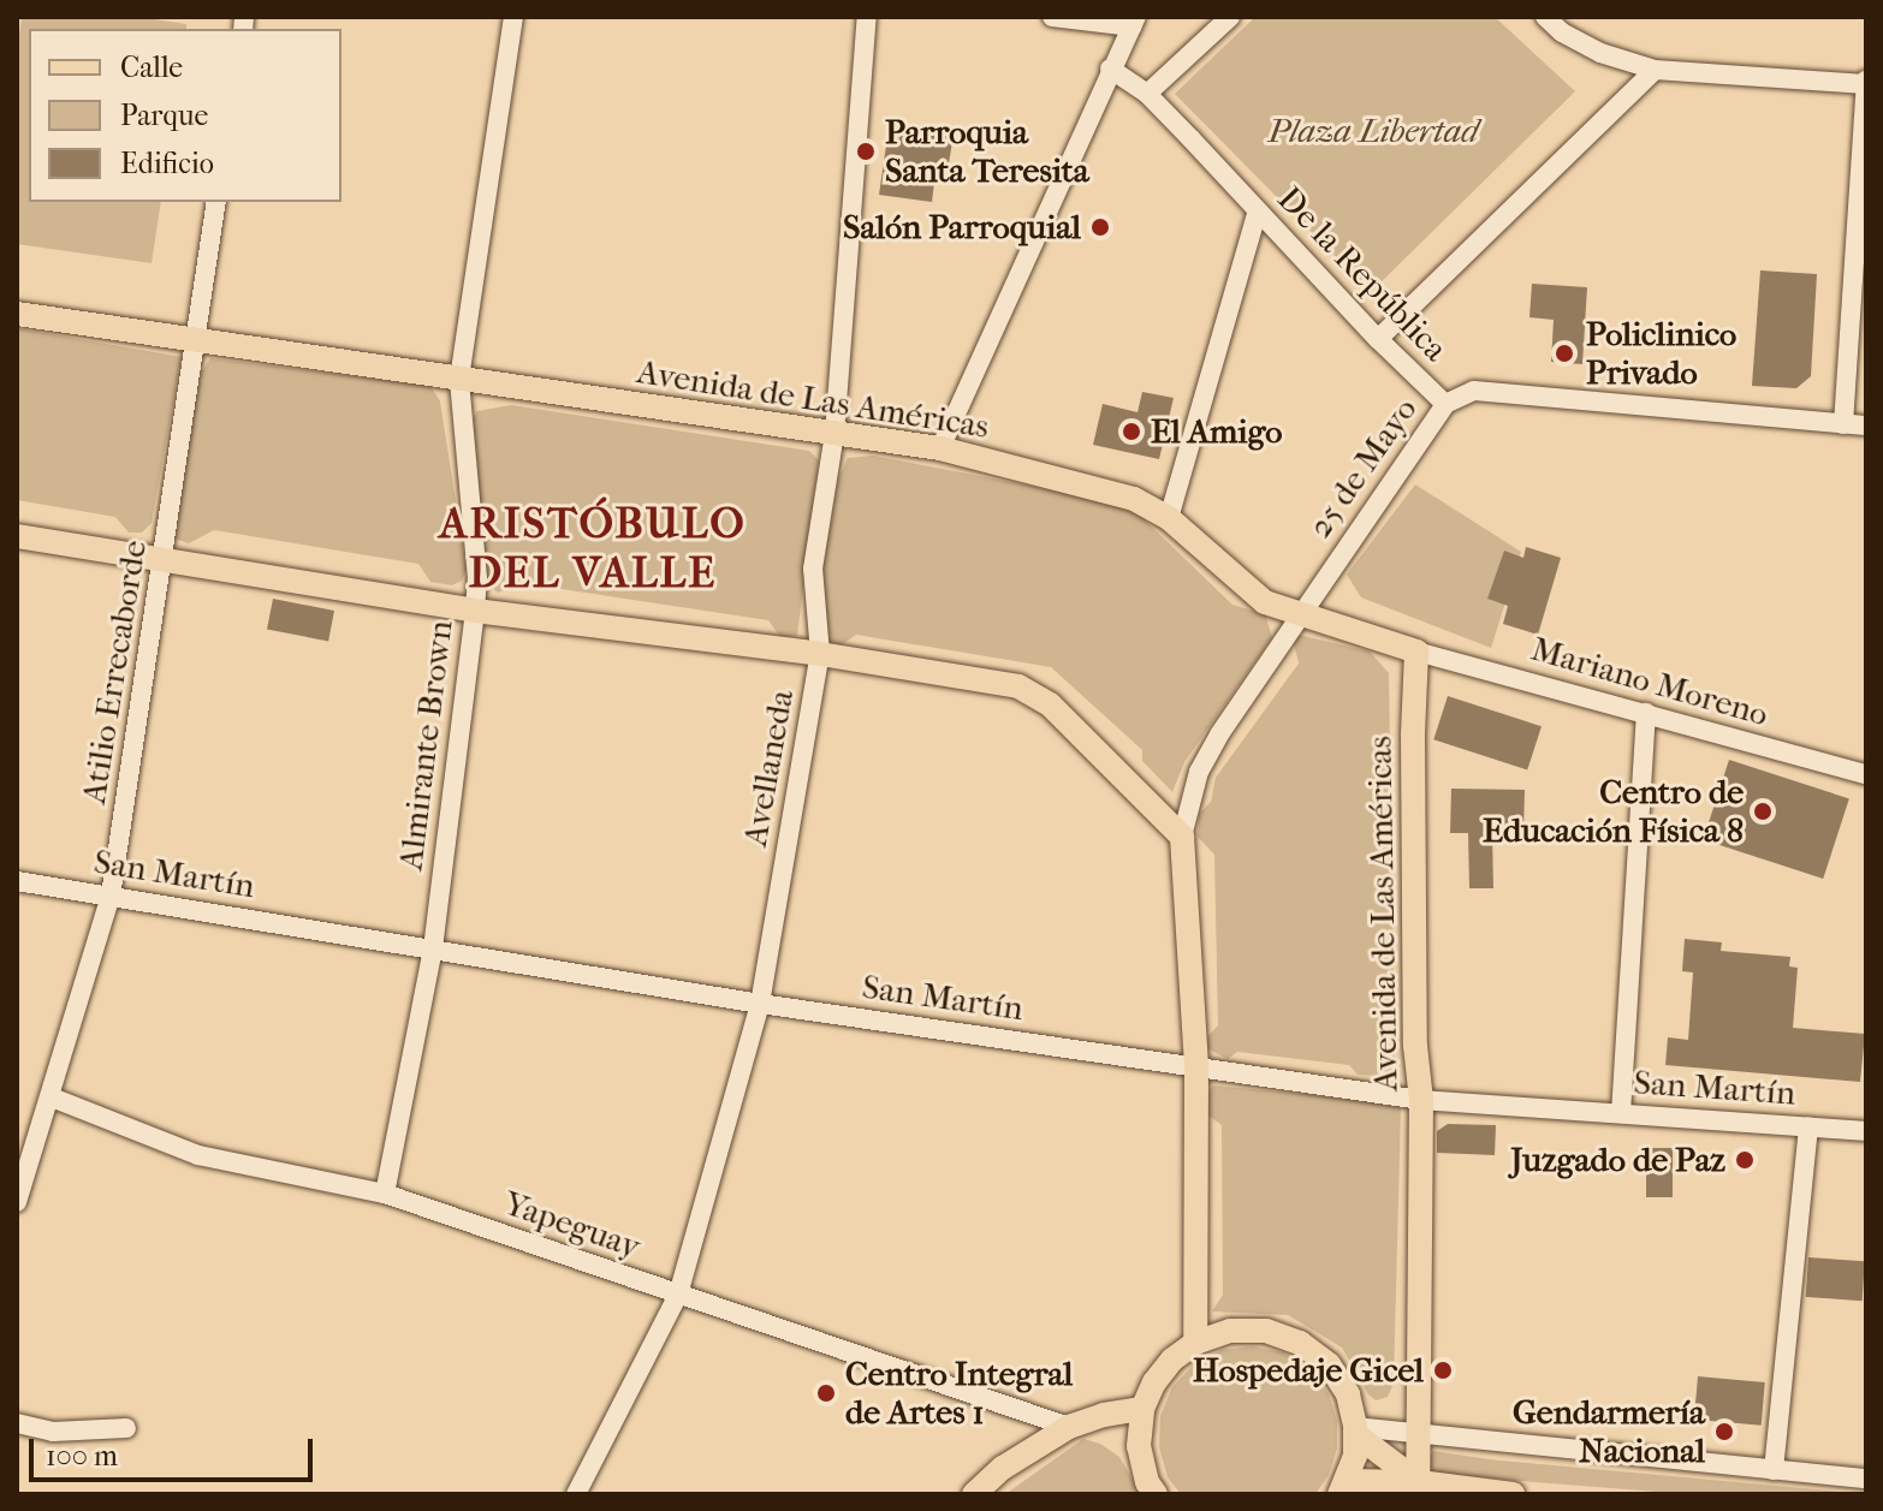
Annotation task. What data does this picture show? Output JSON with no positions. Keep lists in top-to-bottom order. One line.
{"streets":{"main road":["Avenida de Las Américas"],"street":["De la República","25 de Mayo","Atilio Errecaborde","Mariano Moreno","Almirante Brown","Avellaneda","San Martín","Yapeguay"]},"crossings":[["De la República","25 de Mayo"],["Avenida de Las Américas","25 de Mayo"],["Avenida de Las Américas","Atilio Errecaborde"],["Avenida de Las Américas","Mariano Moreno"],["Avenida de Las Américas","Almirante Brown"],["Avenida de Las Américas","Avellaneda"],["Avenida de Las Américas","San Martín"],["Atilio Errecaborde","San Martín"],["Atilio Errecaborde","Yapeguay"],["Almirante Brown","San Martín"],["Almirante Brown","Yapeguay"],["Avellaneda","San Martín"],["Avellaneda","Yapeguay"]],"districts":["ARISTÓBULO DEL VALLE"],"parks":["Plaza Libertad"],"places":["Parroquia Santa Teresita","Salón Parroquial","Policlinico Privado","El Amigo","Centro de Educación Física 8","Juzgado de Paz","Hospedaje Gicel","Centro Integral de Artes 1","Gendarmería Nacional"],"legend":["Calle","Parque","Edificio"],"scale_bar":"100 m"}
